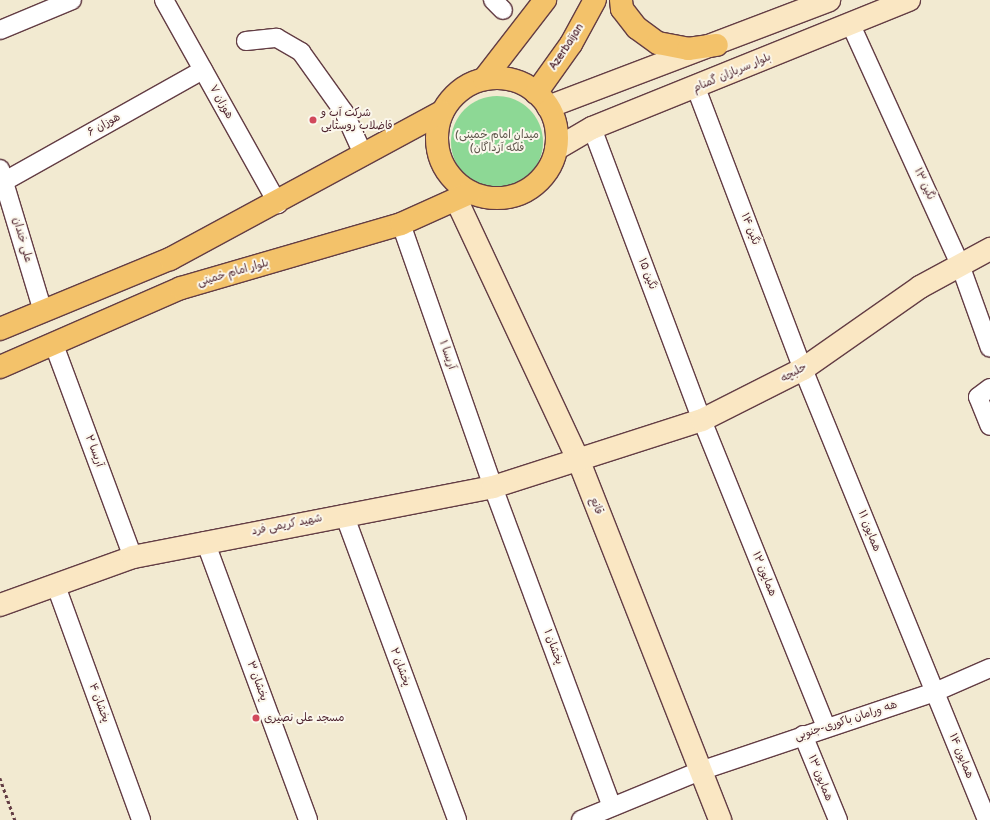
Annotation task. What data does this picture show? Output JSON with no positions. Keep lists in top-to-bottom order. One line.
{"streets":{"main road":["Azerbaijan","بلوار سربازان گمنام","بلوار امام خمینی","حلبچه","قانع","شهید کریمی فرد"],"street":["هوزان ۷","هوزان ۶","نگین ۱۳","نگین ۱۴","علی خندان","نگین ۱۵","آریسا ۱","آریسا ۲","همایون ۱۱","همایون ۱۲","پخشان ۱","پخشان ۲","پخشان ۳","پخشان ۴","هه ورامان باکوری-جنوبی","همایون ۱۴","همایون ۱۳"]},"crossings":[["Azerbaijan","بلوار سربازان گمنام"],["Azerbaijan","بلوار امام خمینی"],["Azerbaijan","قانع"],["بلوار سربازان گمنام","نگین ۱۳"],["بلوار سربازان گمنام","نگین ۱۴"],["بلوار سربازان گمنام","بلوار امام خمینی"],["بلوار سربازان گمنام","نگین ۱۵"],["بلوار سربازان گمنام","قانع"],["هوزان ۷","هوزان ۶"],["هوزان ۶","علی خندان"],["نگین ۱۳","حلبچه"],["نگین ۱۴","حلبچه"],["نگین ۱۴","همایون ۱۱"],["بلوار امام خمینی","آریسا ۱"],["بلوار امام خمینی","آریسا ۲"],["بلوار امام خمینی","قانع"],["نگین ۱۵","حلبچه"],["نگین ۱۵","همایون ۱۲"],["آریسا ۱","شهید کریمی فرد"],["آریسا ۱","پخشان ۱"],["حلبچه","قانع"],["حلبچه","شهید کریمی فرد"],["حلبچه","همایون ۱۱"],["حلبچه","همایون ۱۲"],["آریسا ۲","شهید کریمی فرد"],["قانع","شهید کریمی فرد"],["قانع","هه ورامان باکوری-جنوبی"],["شهید کریمی فرد","پخشان ۱"],["شهید کریمی فرد","پخشان ۲"],["شهید کریمی فرد","پخشان ۳"],["شهید کریمی فرد","پخشان ۴"],["همایون ۱۱","هه ورامان باکوری-جنوبی"],["همایون ۱۱","همایون ۱۴"],["همایون ۱۲","هه ورامان باکوری-جنوبی"],["پخشان ۱","هه ورامان باکوری-جنوبی"],["هه ورامان باکوری-جنوبی","همایون ۱۴"],["هه ورامان باکوری-جنوبی","همایون ۱۳"]],"parks":["(میدان امام خمینی (فلکه آزداگان"],"places":["شرکت آب و فاضلاب روستایی","مسجد علی نصیری"]}
